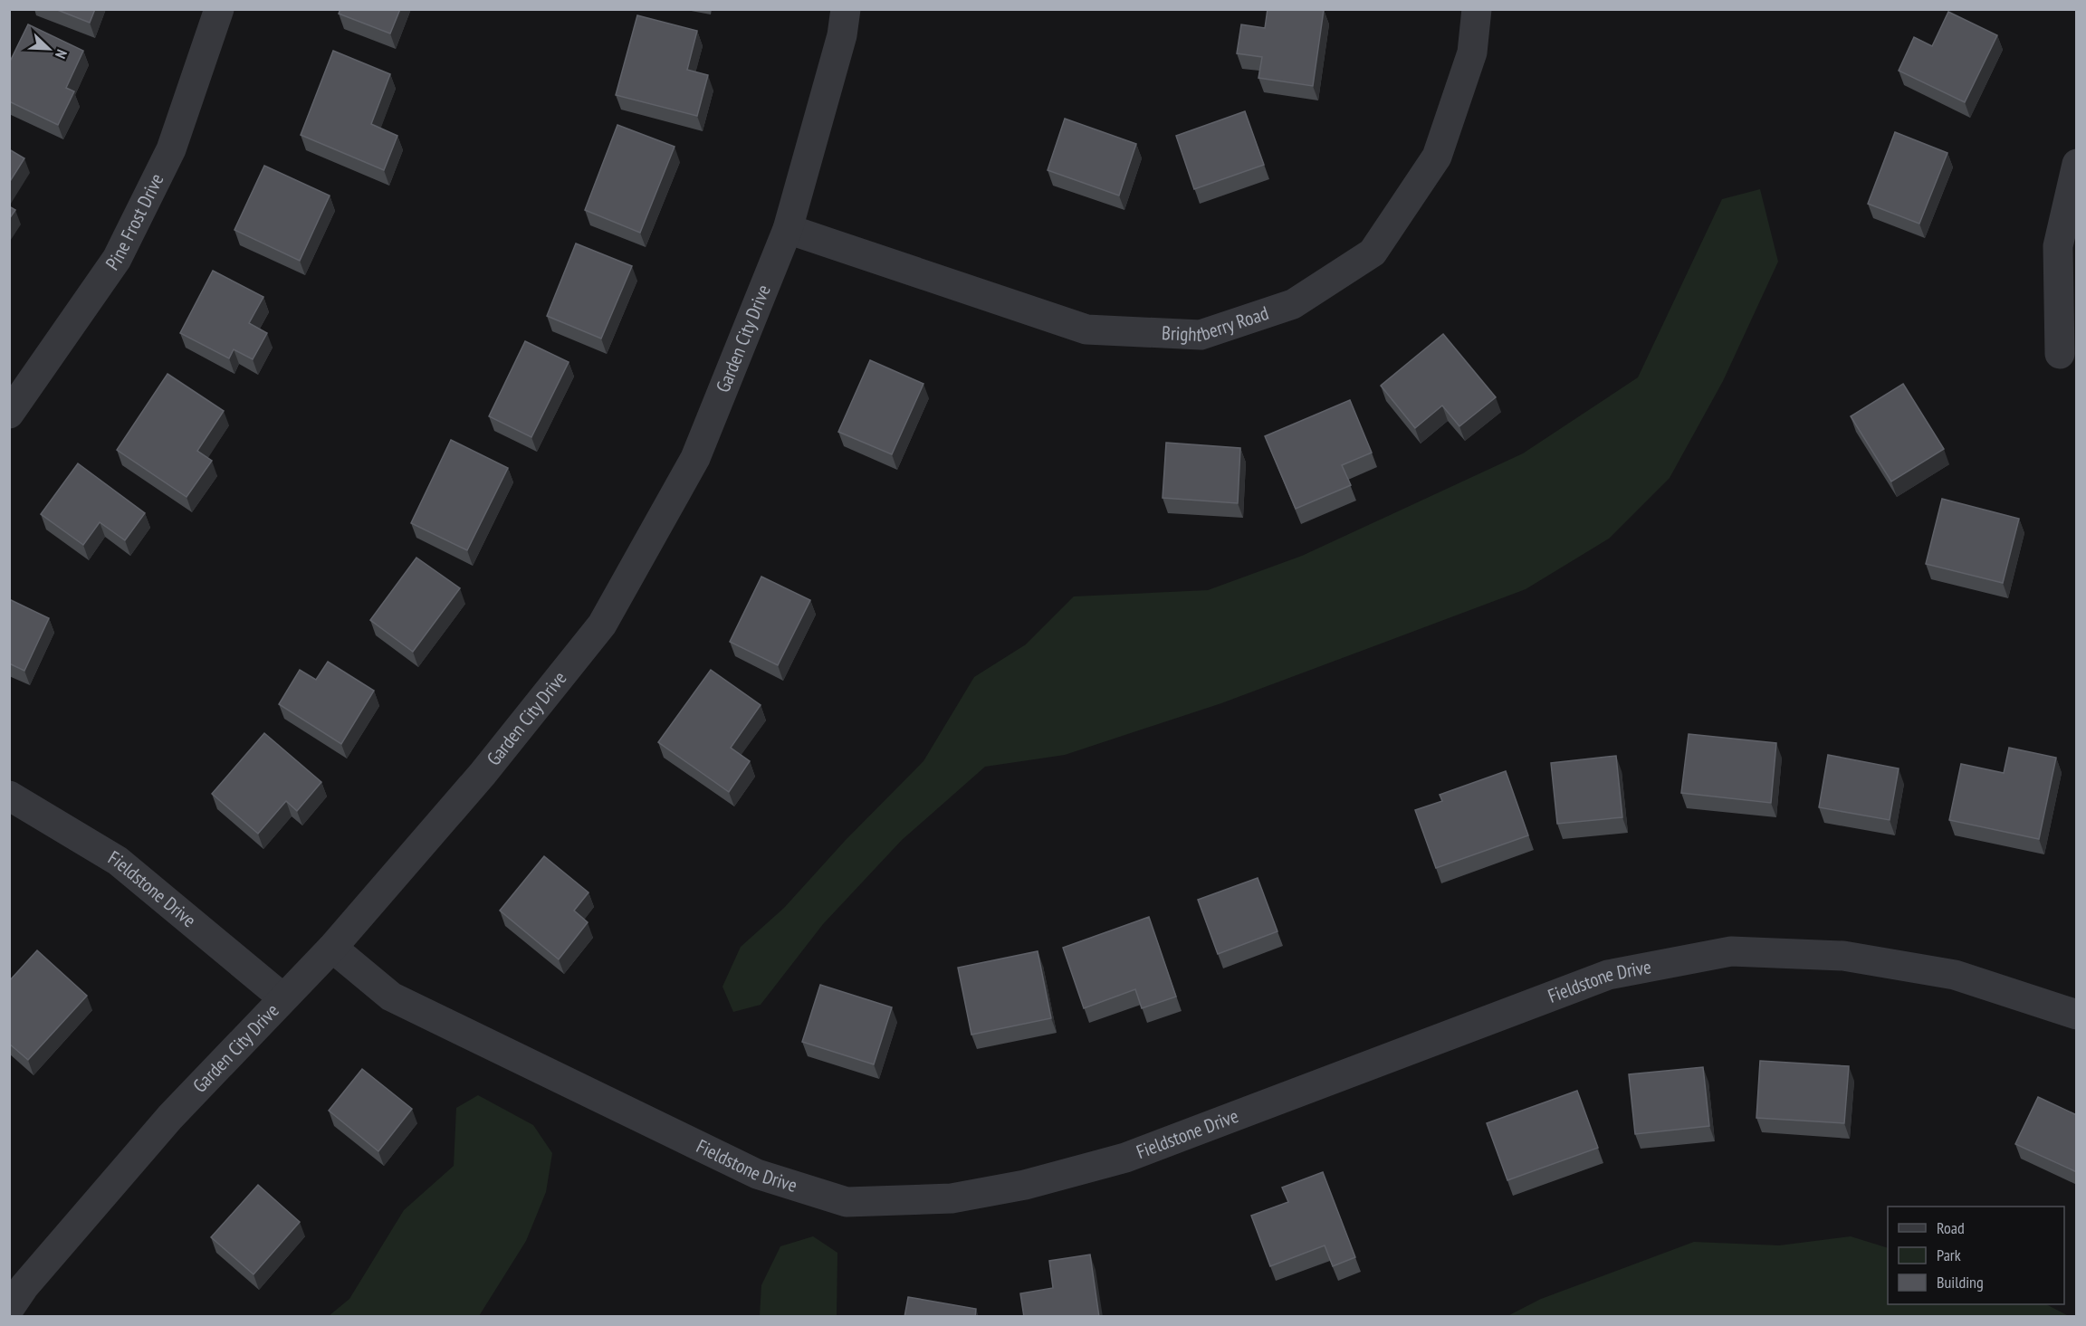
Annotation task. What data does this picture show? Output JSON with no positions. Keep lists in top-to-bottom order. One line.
{"streets":{"street":["Pine Frost Drive","Brightberry Road","Garden City Drive","Fieldstone Drive"]},"crossings":[["Brightberry Road","Garden City Drive"],["Garden City Drive","Fieldstone Drive"]],"legend":["Road","Park","Building"],"north":"bottom right"}
